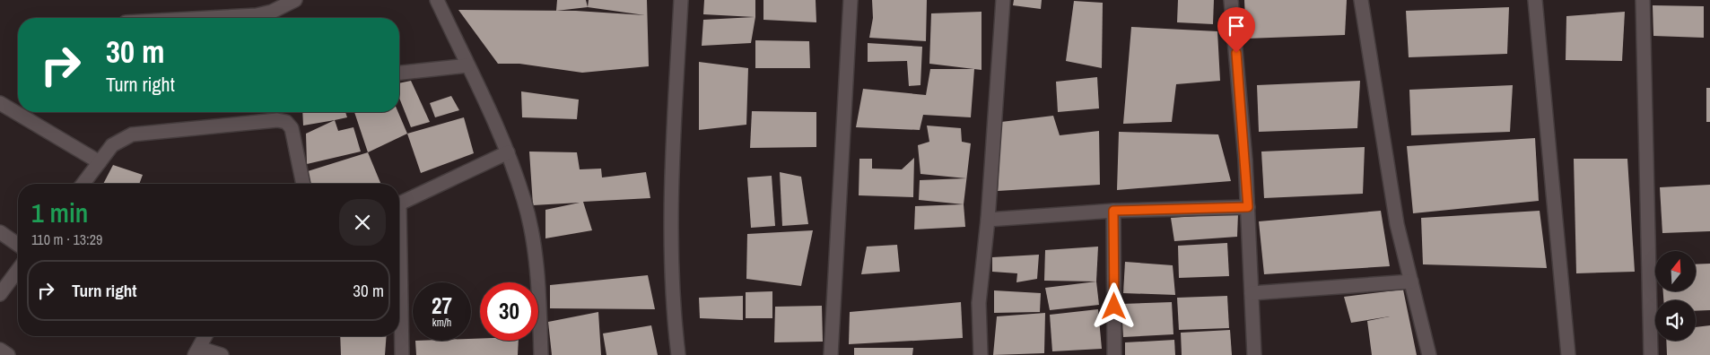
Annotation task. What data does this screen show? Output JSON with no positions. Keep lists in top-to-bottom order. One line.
{"north":"top","page":{"turn":["30 m","Turn right"],"heading":["1 min","110 m · 13:29"],"list":[{"name":"Turn right","value":"30 m"}],"speed":"27 km/h","limit":"30"}}
